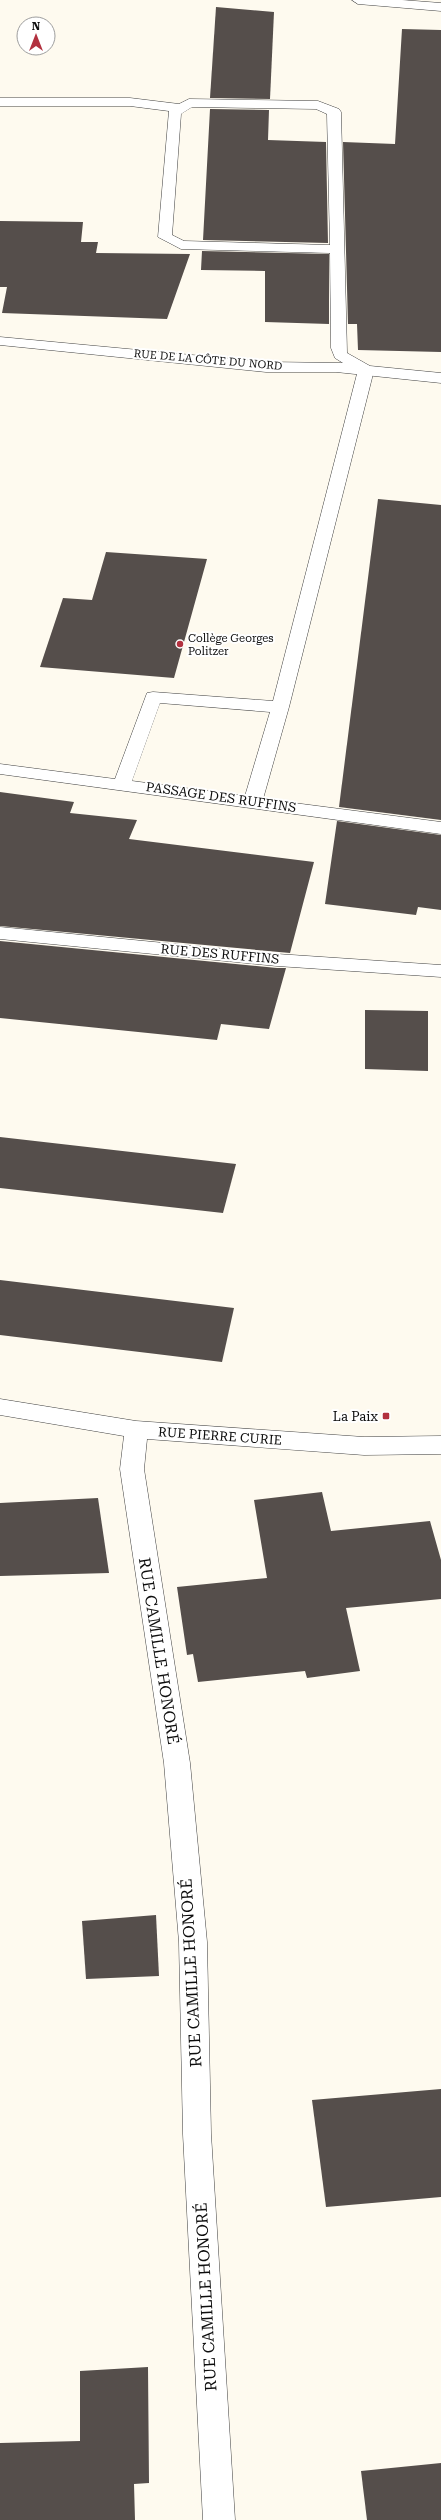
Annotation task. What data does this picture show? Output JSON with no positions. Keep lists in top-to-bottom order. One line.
{"streets":{"street":["RUE DE LA CÔTE DU NORD","PASSAGE DES RUFFINS","RUE DES RUFFINS","RUE PIERRE CURIE","RUE CAMILLE HONORÉ"]},"crossings":[["RUE PIERRE CURIE","RUE CAMILLE HONORÉ"]],"places":{"other":["Collège Georges Politzer"],"transit":["La Paix"]},"north":"top"}
